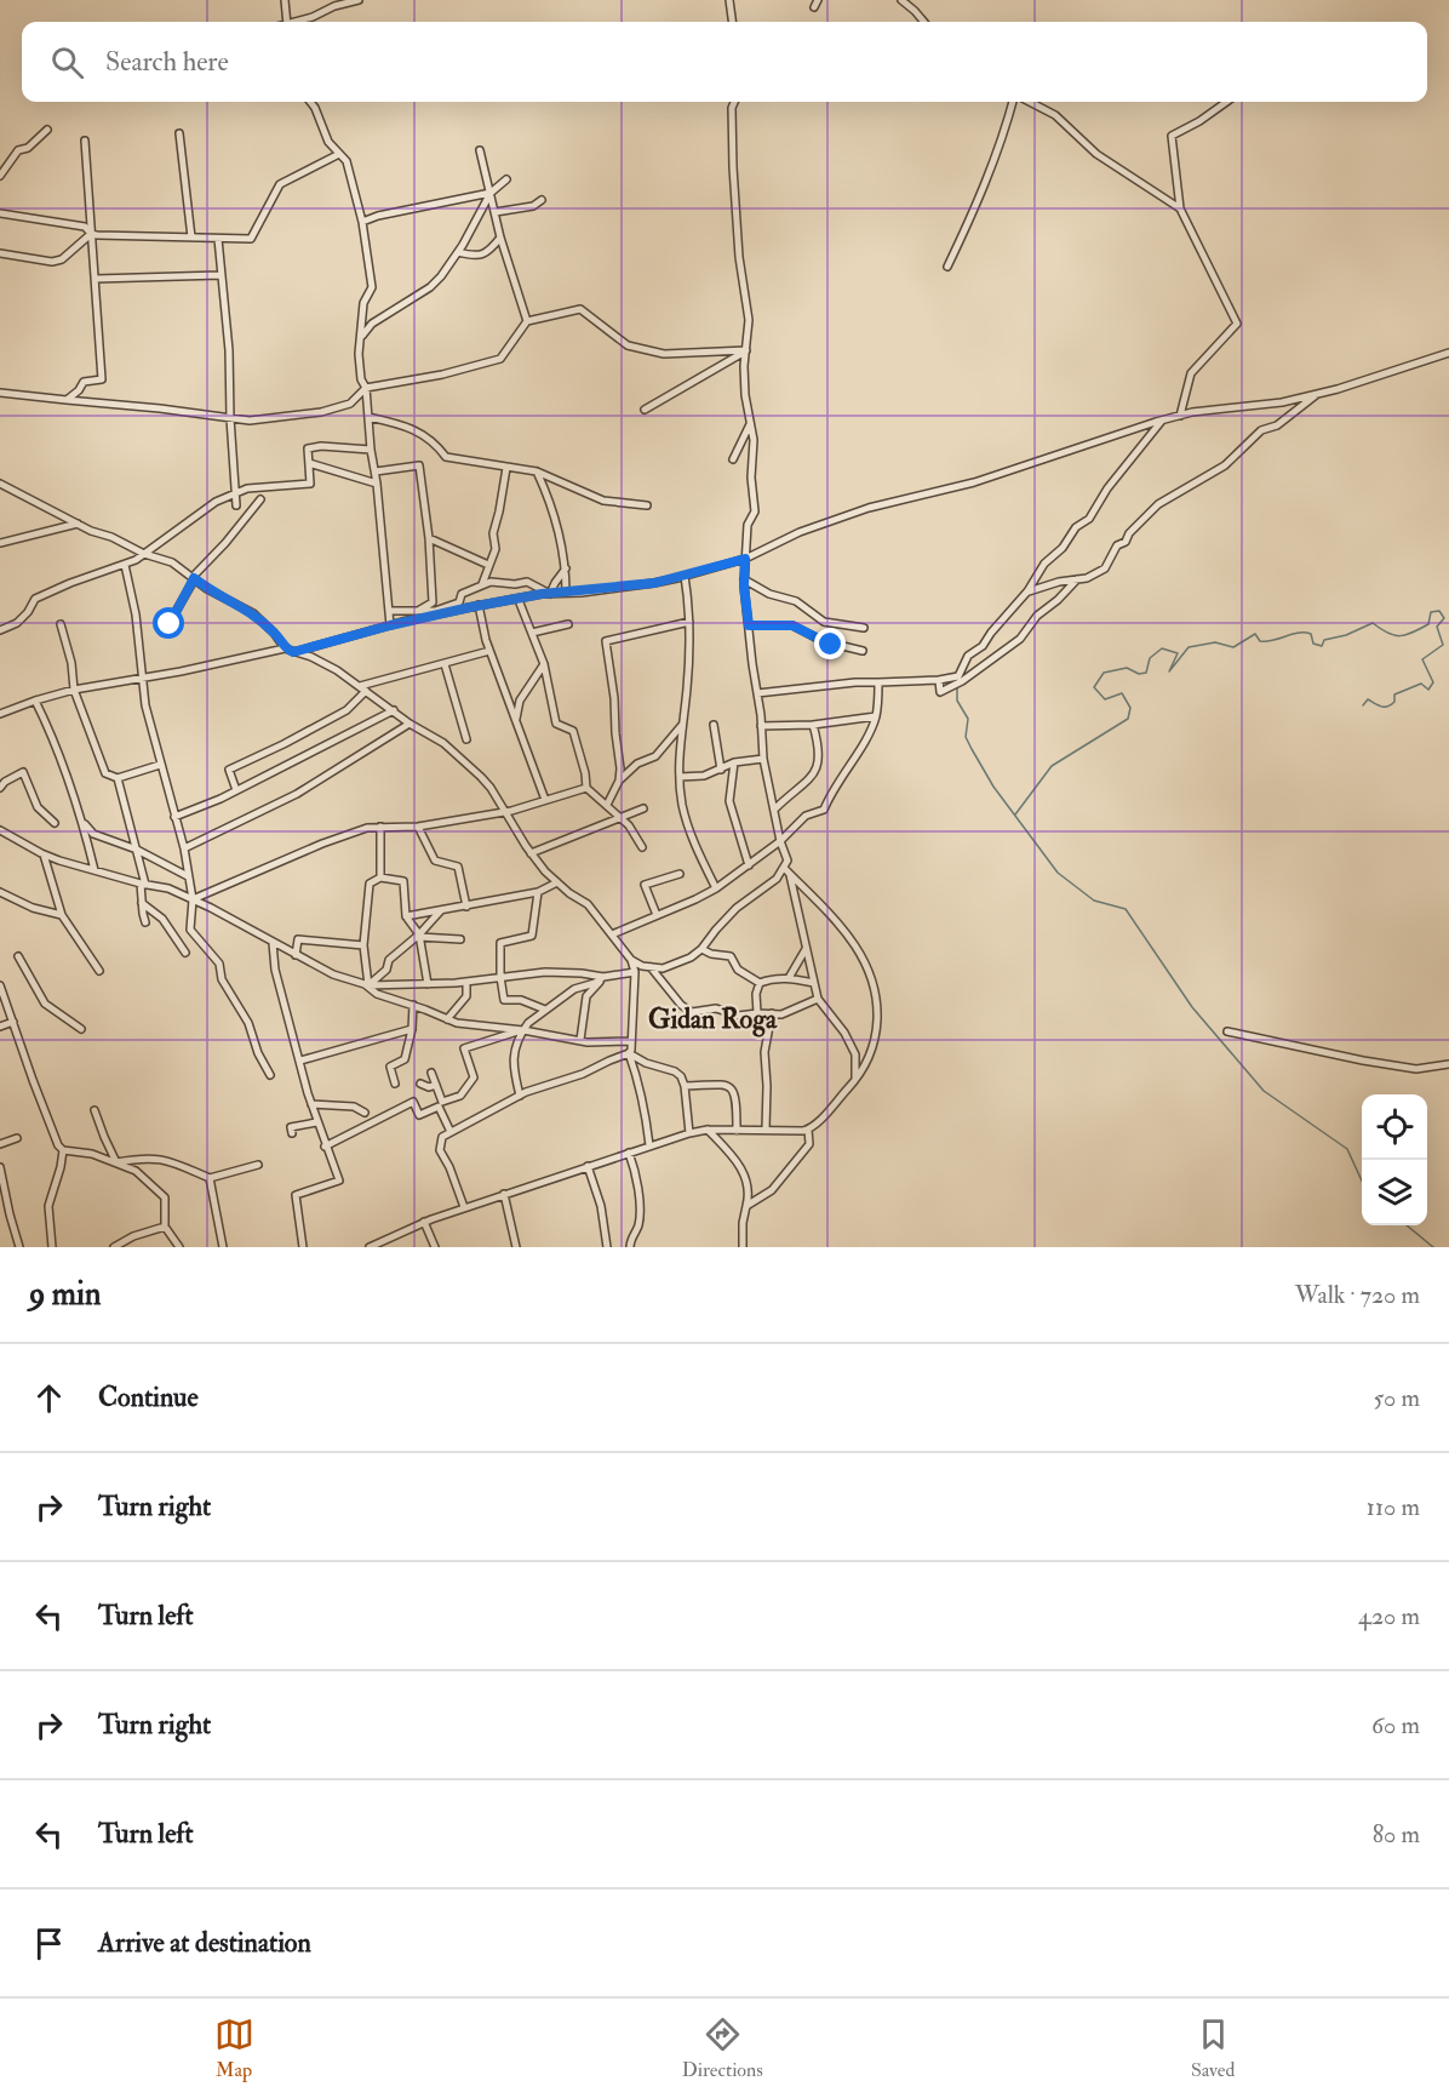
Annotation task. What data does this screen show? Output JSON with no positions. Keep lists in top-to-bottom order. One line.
{"districts":["Gidan Roga"],"page":{"search":"Search here","heading":["9 min","Walk · 720 m"],"list":[["Continue","50 m"],["Turn right","110 m"],["Turn left","420 m"],["Turn right","60 m"],["Turn left","80 m"],"Arrive at destination"],"nav":["Map","Directions","Saved"]}}
